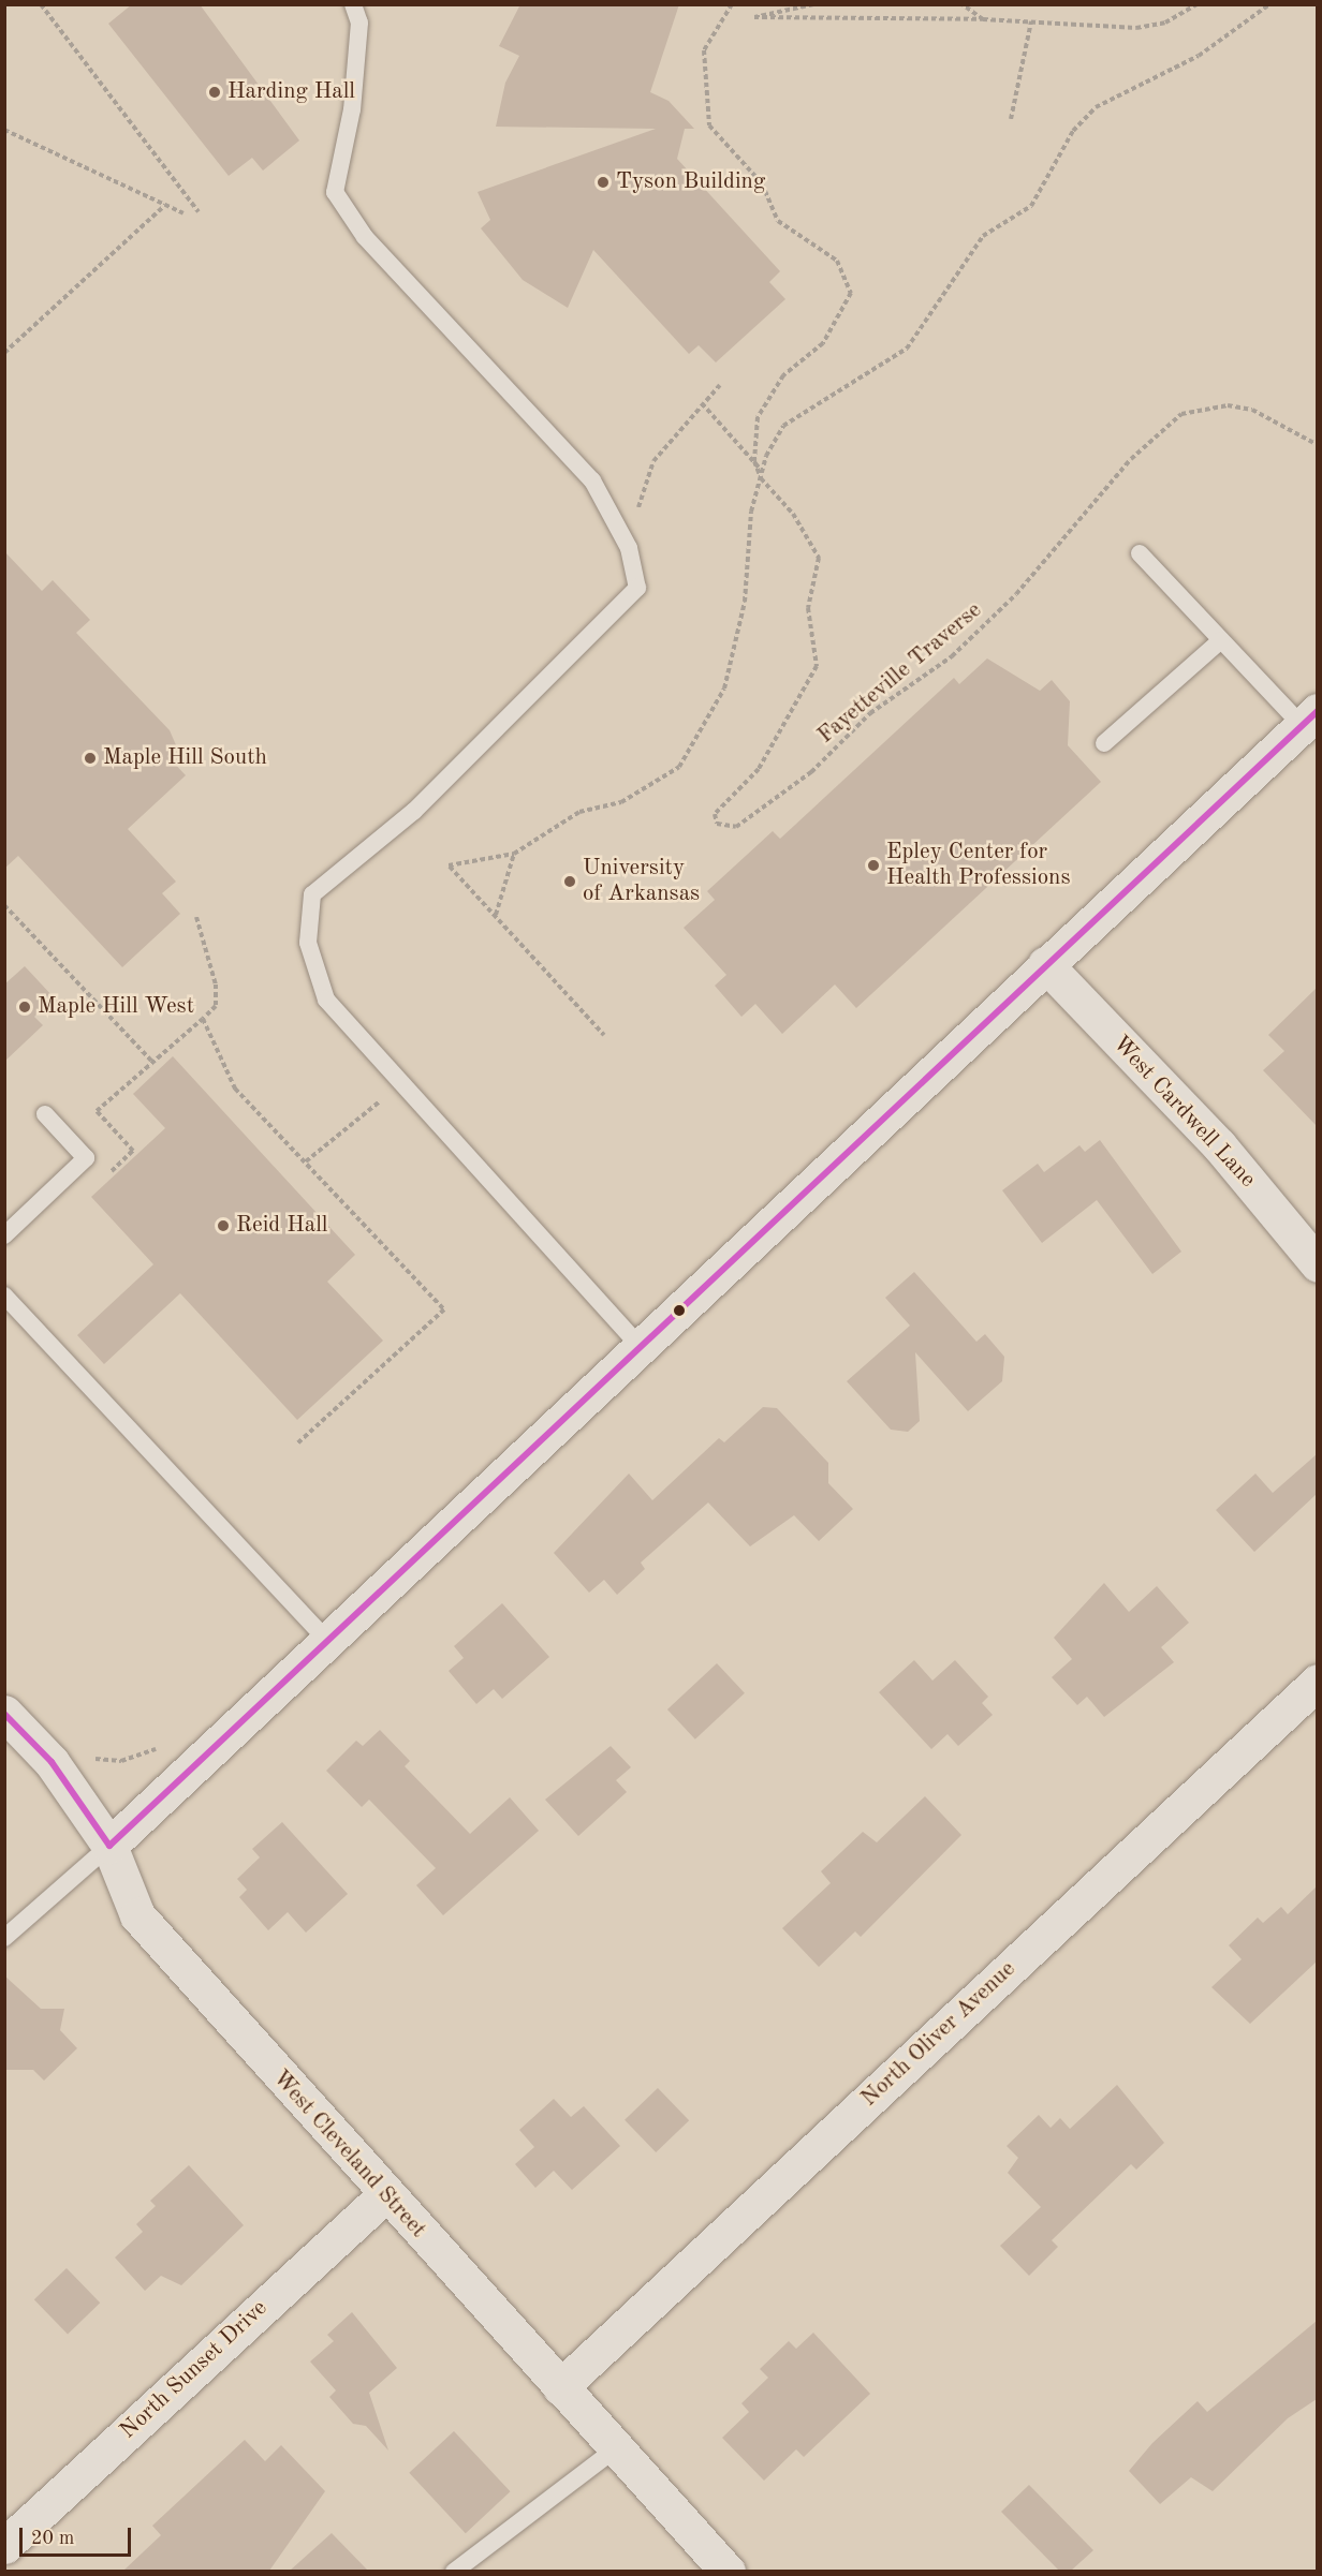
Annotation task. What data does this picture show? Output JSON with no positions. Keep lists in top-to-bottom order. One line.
{"streets":{"street":["West Cardwell Lane","North Oliver Avenue","West Cleveland Street","North Sunset Drive"],"path":["Fayetteville Traverse"]},"crossings":[["North Oliver Avenue","West Cleveland Street"],["West Cleveland Street","North Sunset Drive"]],"places":["Harding Hall","Tyson Building","Maple Hill South","Epley Center for Health Professions","University of Arkansas","Maple Hill West","Reid Hall"],"scale_bar":"20 m"}
